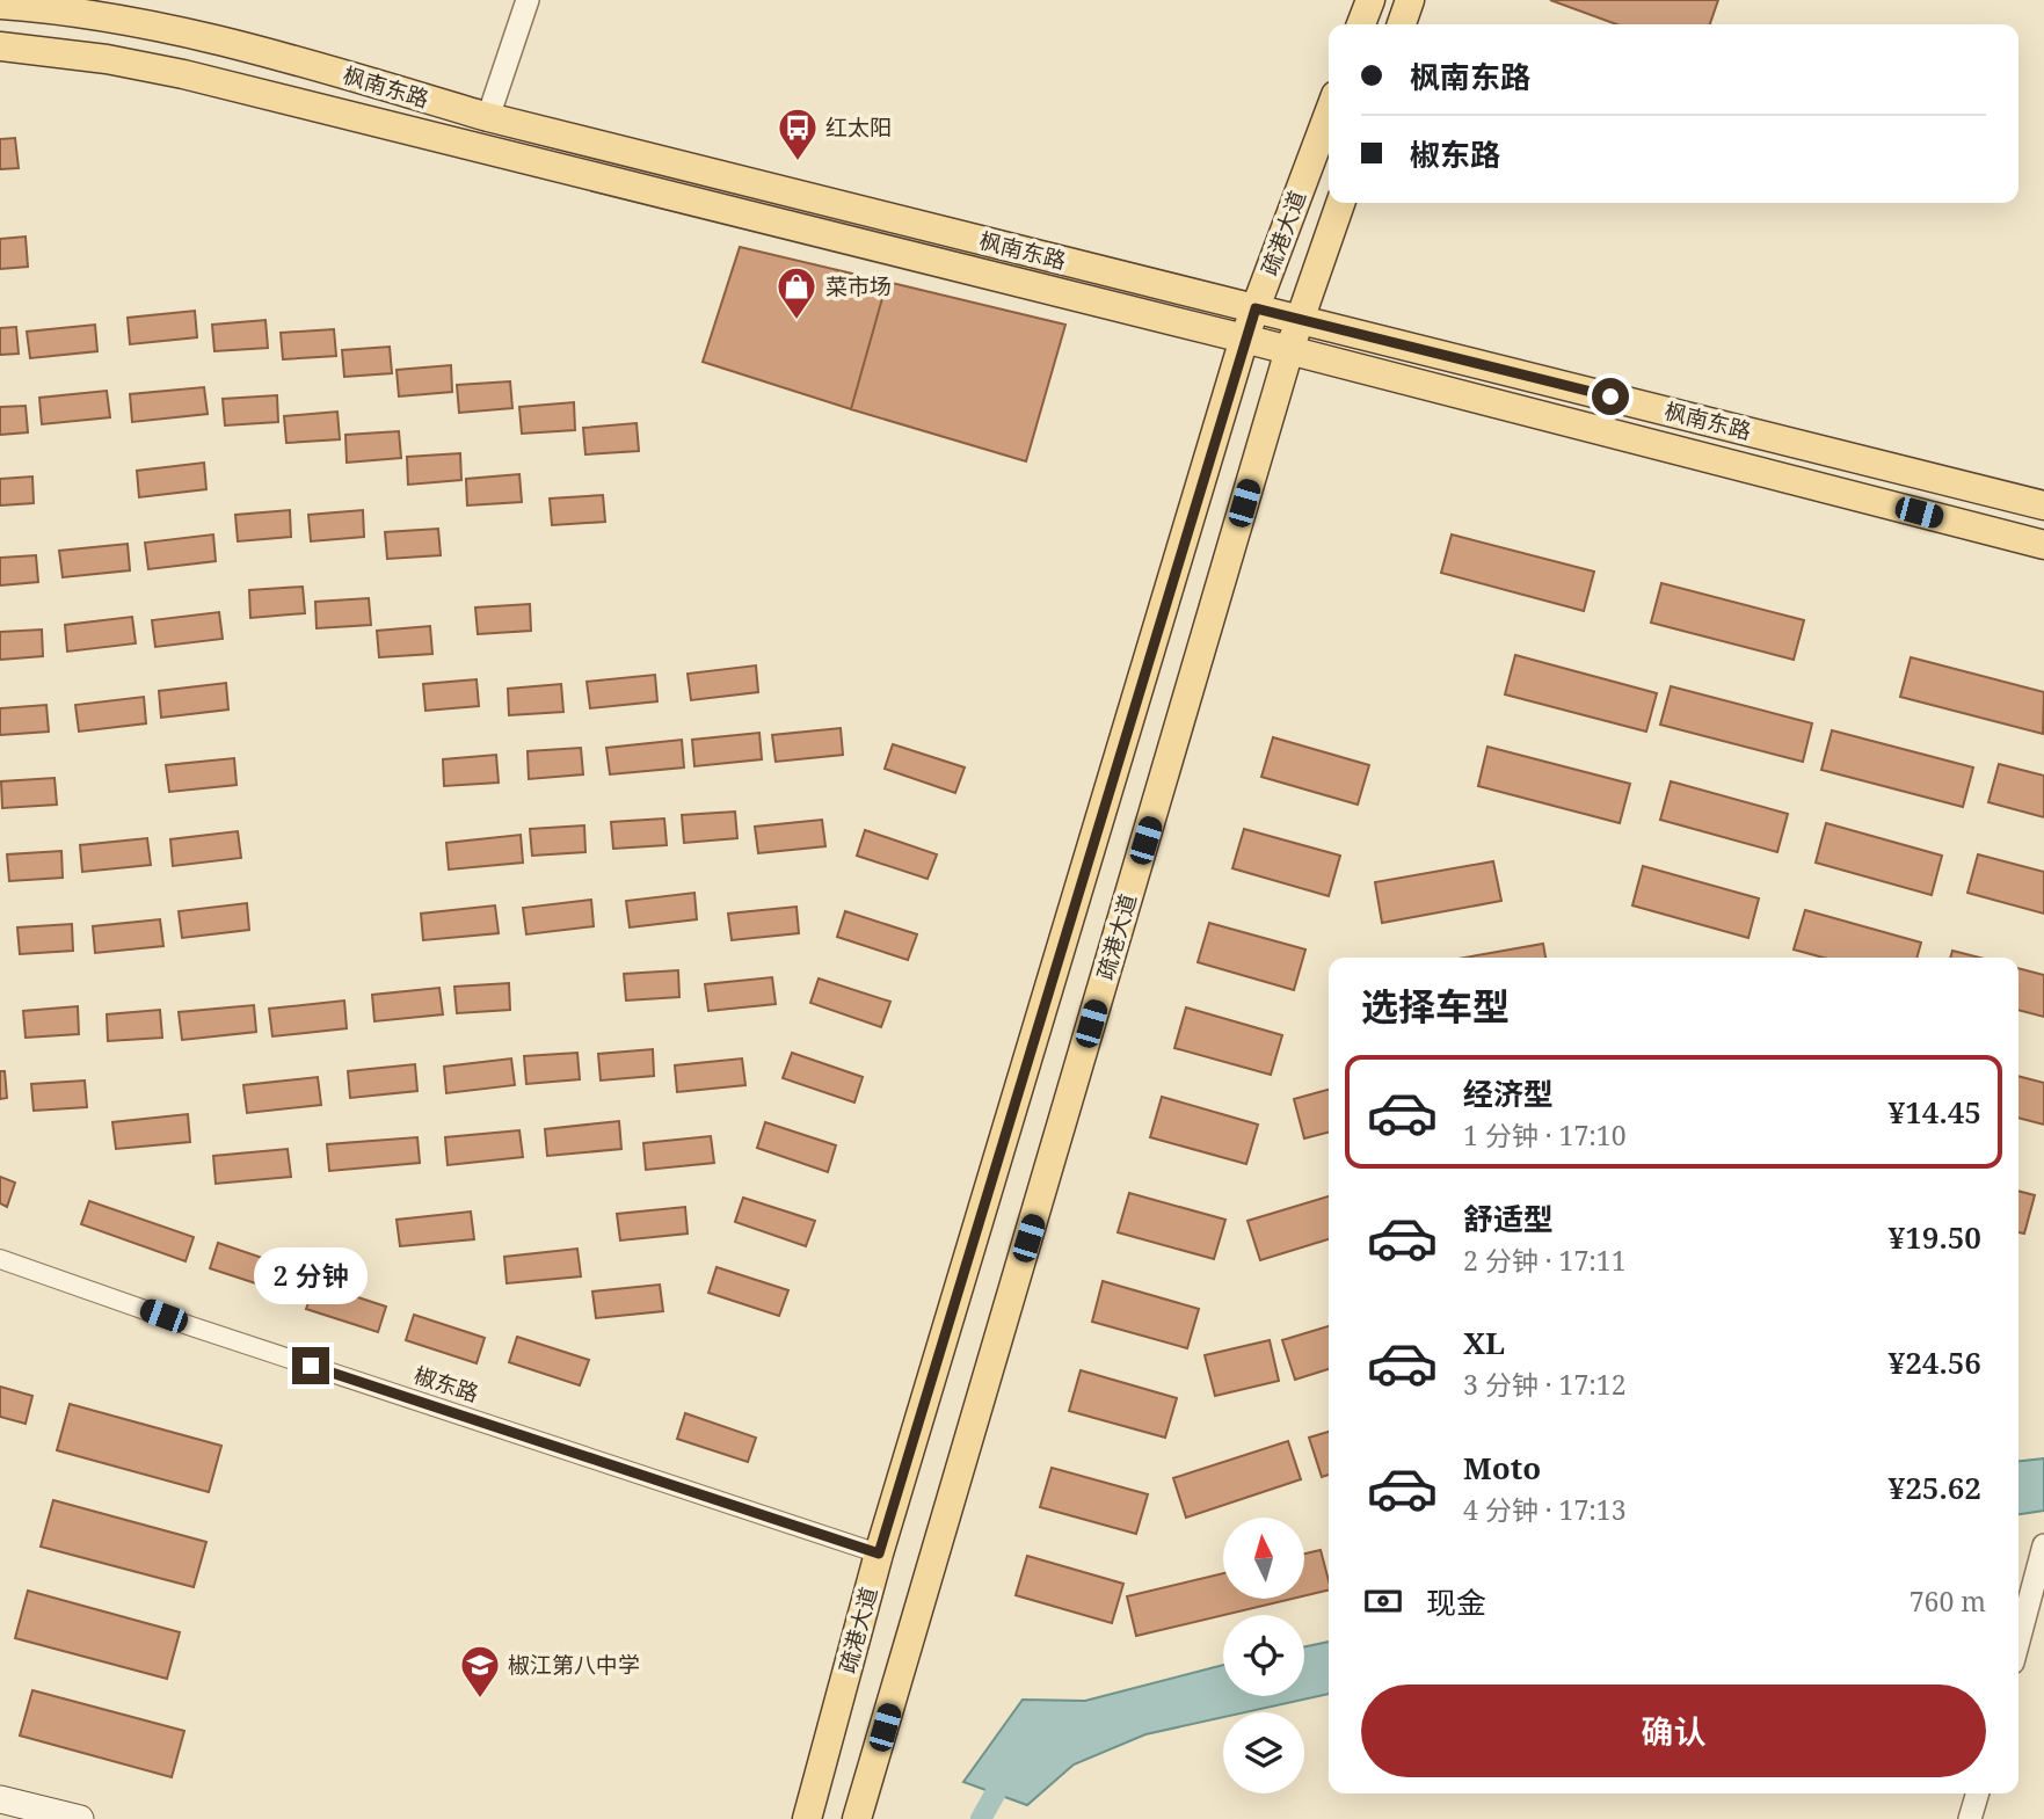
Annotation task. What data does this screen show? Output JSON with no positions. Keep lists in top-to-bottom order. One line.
{"streets":{"main road":["枫南东路","疏港大道"],"street":["椒东路"]},"crossings":[["枫南东路","疏港大道"],["疏港大道","椒东路"]],"places":{"bus stop":["红太阳"],"shop":["菜市场"],"school or university":["椒江第八中学"]},"north":"top","page":{"banner":["枫南东路","椒东路"],"heading":"选择车型","list":[{"name":"经济型","note":"1 分钟 · 17:10","value":"¥14.45"},{"name":"舒适型","note":"2 分钟 · 17:11","value":"¥19.50"},{"name":"XL","note":"3 分钟 · 17:12","value":"¥24.56"},{"name":"Moto","note":"4 分钟 · 17:13","value":"¥25.62"}],"bubble":"2 分钟","pay":["现金","760 m"],"buttons":"确认"}}
